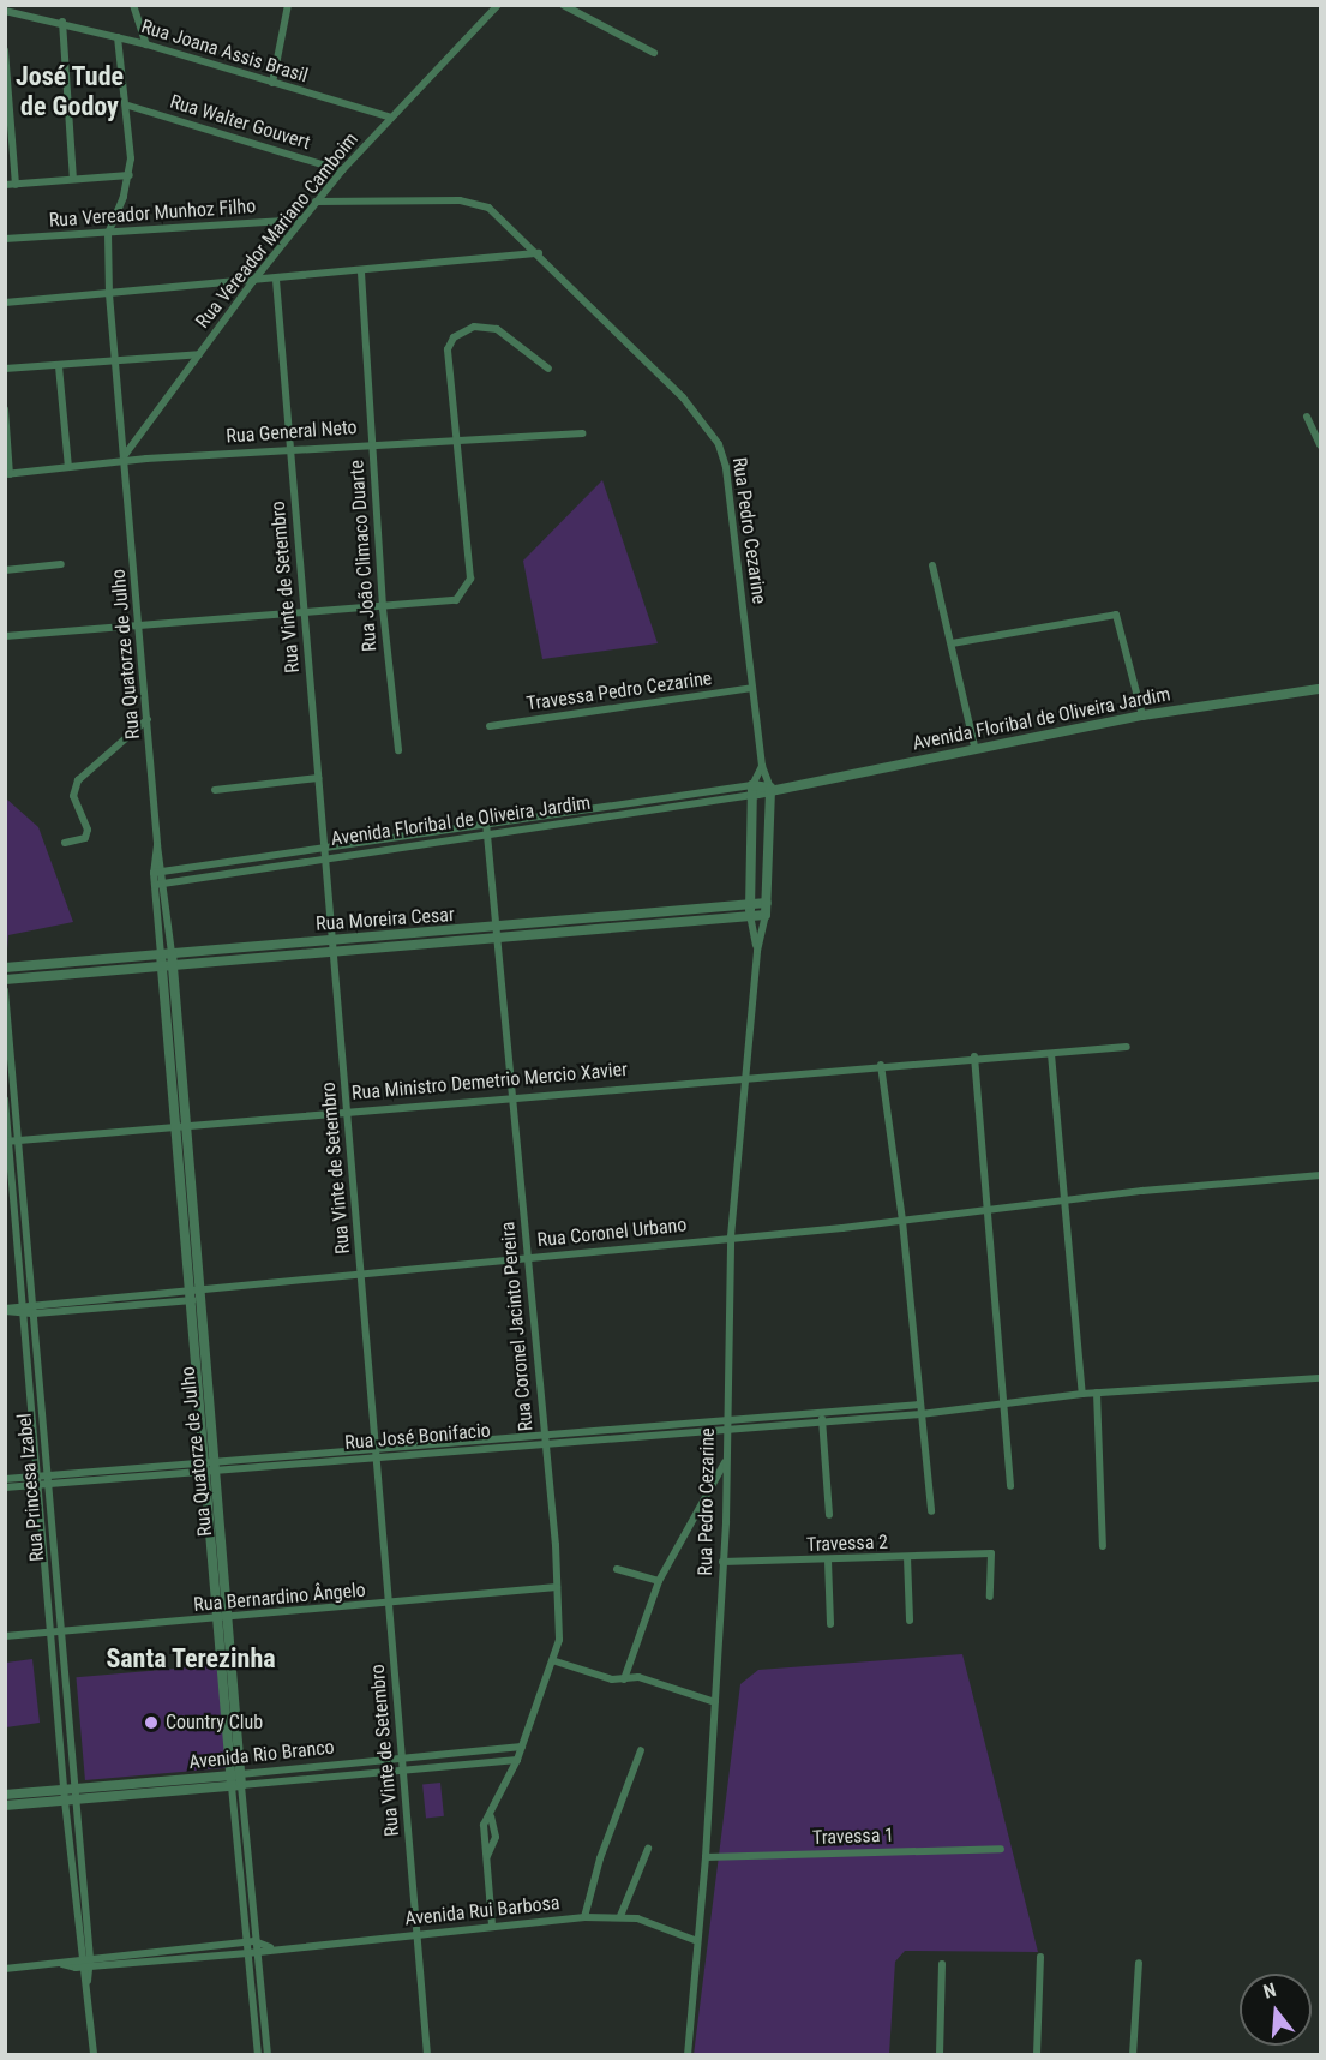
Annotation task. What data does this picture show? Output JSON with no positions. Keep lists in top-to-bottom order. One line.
{"streets":{"street":["Rua Joana Assis Brasil","Rua Walter Gouvert","Rua Vereador Munhoz Filho","Rua Vereador Mariano Camboim","Rua General Neto","Rua Pedro Cezarine","Rua João Climaco Duarte","Rua Vinte de Setembro","Rua Quatorze de Julho","Travessa Pedro Cezarine","Avenida Floribal de Oliveira Jardim","Rua Moreira Cesar","Rua Ministro Demetrio Mercio Xavier","Rua Coronel Urbano","Rua Coronel Jacinto Pereira","Rua José Bonifacio","Rua Princesa Izabel","Travessa 2","Rua Bernardino Ângelo","Avenida Rio Branco","Travessa 1","Avenida Rui Barbosa"]},"crossings":[["Rua Joana Assis Brasil","Rua Vereador Mariano Camboim"],["Rua Walter Gouvert","Rua Vereador Mariano Camboim"],["Rua Vereador Munhoz Filho","Rua Vereador Mariano Camboim"],["Rua Vereador Munhoz Filho","Rua Quatorze de Julho"],["Rua Vereador Mariano Camboim","Rua General Neto"],["Rua Vereador Mariano Camboim","Rua Pedro Cezarine"],["Rua Vereador Mariano Camboim","Rua Quatorze de Julho"],["Rua General Neto","Rua João Climaco Duarte"],["Rua General Neto","Rua Vinte de Setembro"],["Rua General Neto","Rua Quatorze de Julho"],["Rua Pedro Cezarine","Travessa Pedro Cezarine"],["Rua Pedro Cezarine","Avenida Floribal de Oliveira Jardim"],["Rua Pedro Cezarine","Rua Moreira Cesar"],["Rua Pedro Cezarine","Rua Ministro Demetrio Mercio Xavier"],["Rua Pedro Cezarine","Rua Coronel Urbano"],["Rua Pedro Cezarine","Rua José Bonifacio"],["Rua Pedro Cezarine","Travessa 2"],["Rua Pedro Cezarine","Travessa 1"],["Rua Pedro Cezarine","Avenida Rui Barbosa"],["Rua Vinte de Setembro","Avenida Floribal de Oliveira Jardim"],["Rua Vinte de Setembro","Rua Moreira Cesar"],["Rua Vinte de Setembro","Rua Ministro Demetrio Mercio Xavier"],["Rua Vinte de Setembro","Rua Coronel Urbano"],["Rua Vinte de Setembro","Rua José Bonifacio"],["Rua Vinte de Setembro","Rua Bernardino Ângelo"],["Rua Vinte de Setembro","Avenida Rio Branco"],["Rua Vinte de Setembro","Avenida Rui Barbosa"],["Rua Quatorze de Julho","Avenida Floribal de Oliveira Jardim"],["Rua Quatorze de Julho","Rua Moreira Cesar"],["Rua Quatorze de Julho","Rua Ministro Demetrio Mercio Xavier"],["Rua Quatorze de Julho","Rua Coronel Urbano"],["Rua Quatorze de Julho","Rua José Bonifacio"],["Rua Quatorze de Julho","Rua Bernardino Ângelo"],["Rua Quatorze de Julho","Avenida Rio Branco"],["Rua Quatorze de Julho","Avenida Rui Barbosa"],["Avenida Floribal de Oliveira Jardim","Rua Coronel Jacinto Pereira"],["Rua Moreira Cesar","Rua Coronel Jacinto Pereira"],["Rua Ministro Demetrio Mercio Xavier","Rua Coronel Jacinto Pereira"],["Rua Ministro Demetrio Mercio Xavier","Rua Princesa Izabel"],["Rua Coronel Urbano","Rua Coronel Jacinto Pereira"],["Rua Coronel Urbano","Rua Princesa Izabel"],["Rua Coronel Jacinto Pereira","Rua José Bonifacio"],["Rua Coronel Jacinto Pereira","Rua Bernardino Ângelo"],["Rua Coronel Jacinto Pereira","Avenida Rio Branco"],["Rua Coronel Jacinto Pereira","Avenida Rui Barbosa"],["Rua José Bonifacio","Rua Princesa Izabel"],["Rua Princesa Izabel","Rua Bernardino Ângelo"],["Rua Princesa Izabel","Avenida Rio Branco"],["Rua Princesa Izabel","Avenida Rui Barbosa"]],"districts":["José Tude de Godoy","Santa Terezinha"],"places":["Country Club"],"north":"top"}
